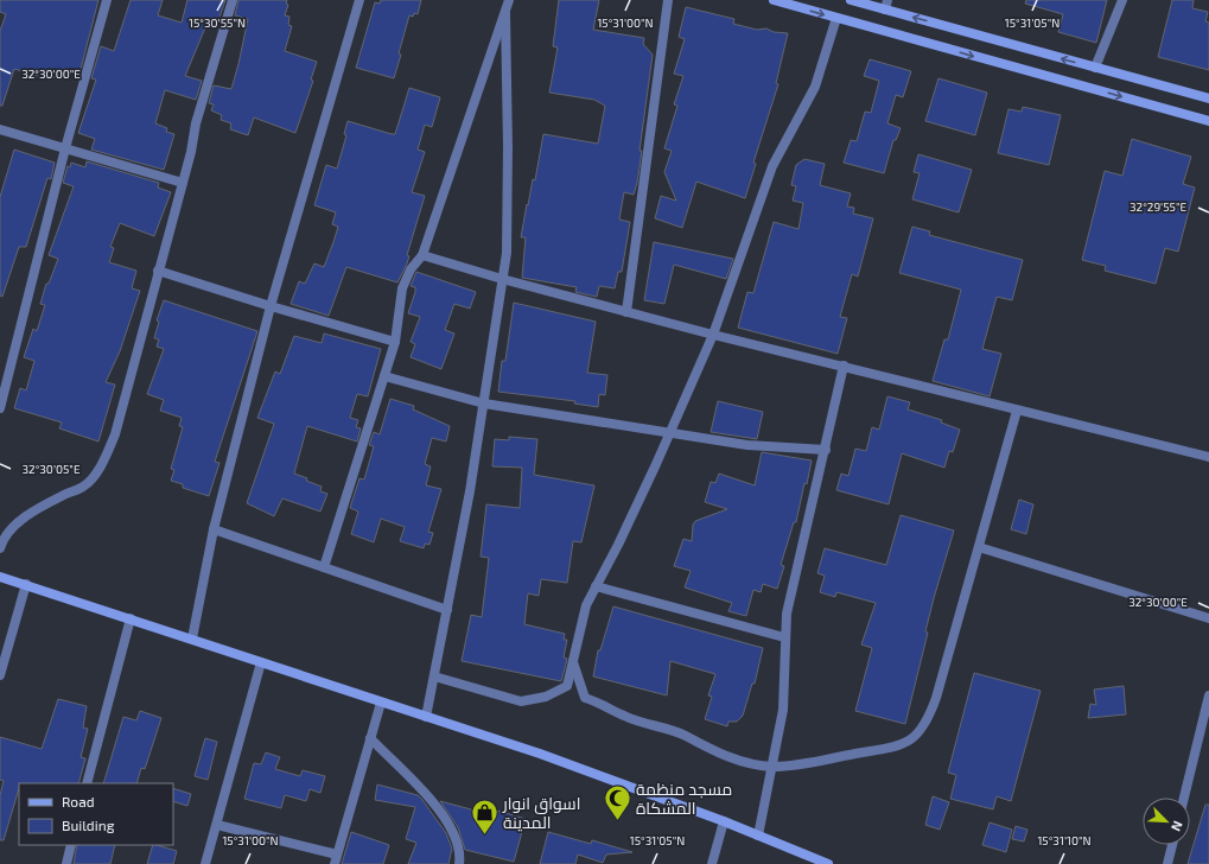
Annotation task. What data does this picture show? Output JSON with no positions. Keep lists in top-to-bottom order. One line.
{"places":{"mosque":["مسجد منظمة المشكاة"],"shop":["اسواق انوار المدينة"]},"legend":["Road","Building"],"north":"bottom right","coordinates":["15°31'00\"N","15°31'05\"N","15°30'55\"N","32°30'00\"E","32°29'55\"E","32°30'05\"E","15°31'10\"N"]}
